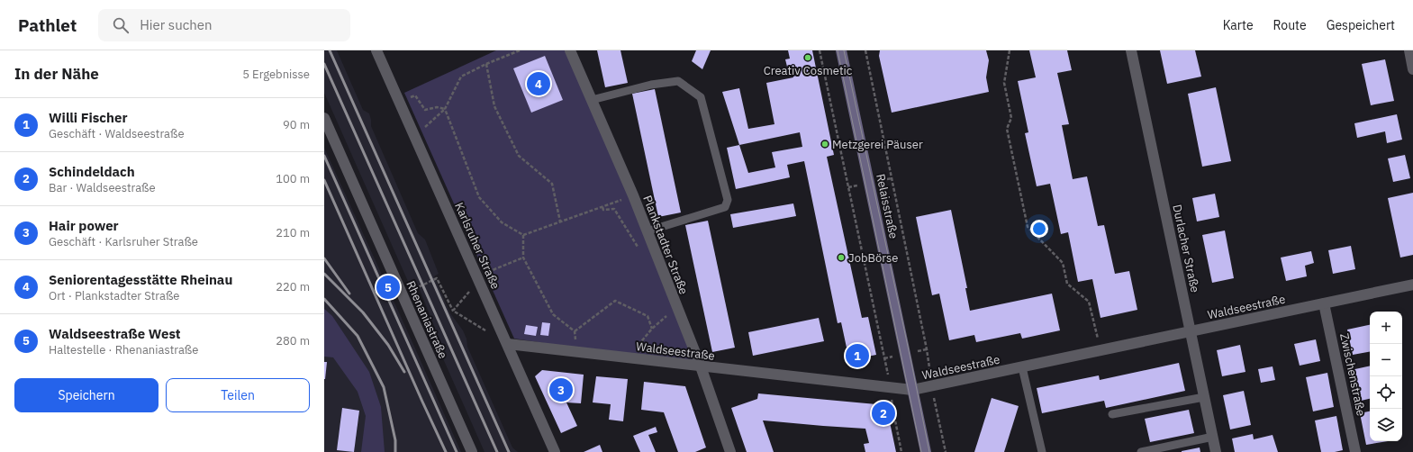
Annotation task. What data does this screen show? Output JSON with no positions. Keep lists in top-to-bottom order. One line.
{"streets":{"main road":["Relaisstraße"],"street":["Plankstadter Straße","Karlsruher Straße","Durlacher Straße","Waldseestraße","Rhenaniastraße","Zwischenstraße"]},"crossings":[["Relaisstraße","Waldseestraße"],["Plankstadter Straße","Waldseestraße"],["Karlsruher Straße","Waldseestraße"],["Durlacher Straße","Waldseestraße"],["Waldseestraße","Zwischenstraße"]],"places":["Creativ Cosmetic","Metzgerei Päuser","JobBörse"],"page":{"header":"Pathlet","search":"Hier suchen","nav":["Karte","Route","Gespeichert"],"heading":["In der Nähe","5 Ergebnisse"],"pins":["4","5","1","3","2"],"list":[{"mark":"1","name":"Willi Fischer","note":"Geschäft · Waldseestraße","value":"90 m"},{"mark":"2","name":"Schindeldach","note":"Bar · Waldseestraße","value":"100 m"},{"mark":"3","name":"Hair power","note":"Geschäft · Karlsruher Straße","value":"210 m"},{"mark":"4","name":"Seniorentagesstätte Rheinau","note":"Ort · Plankstadter Straße","value":"220 m"},{"mark":"5","name":"Waldseestraße West","note":"Haltestelle · Rhenaniastraße","value":"280 m"}],"map_buttons":["+","−"],"buttons":["Speichern","Teilen"]}}
